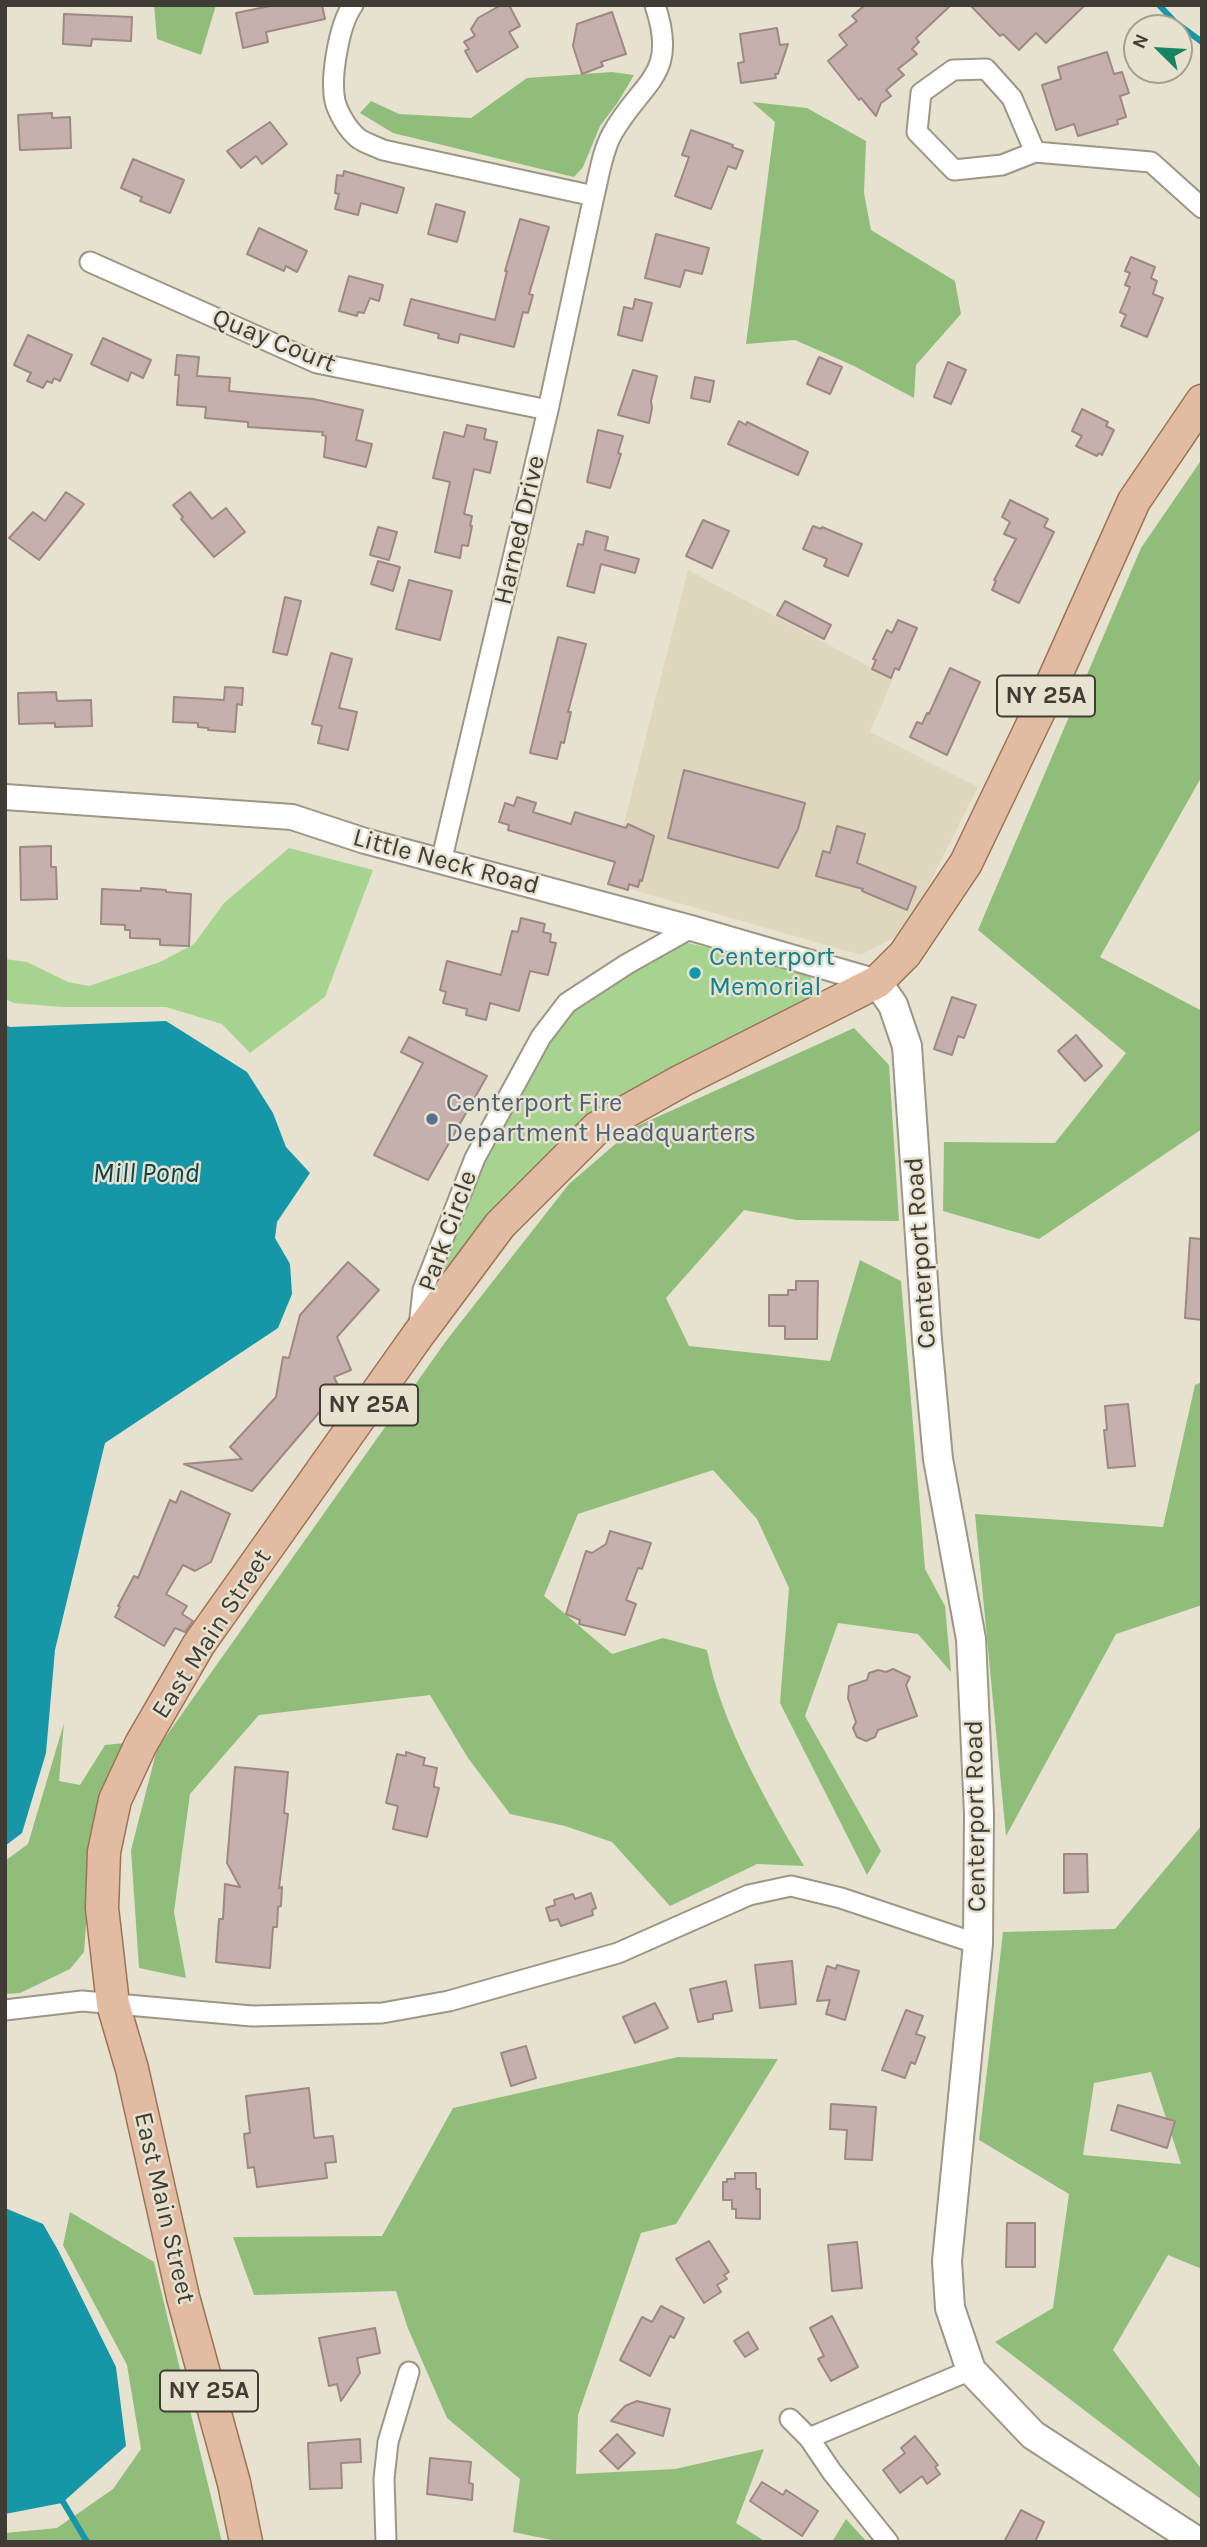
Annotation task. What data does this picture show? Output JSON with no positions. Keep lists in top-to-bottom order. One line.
{"streets":{"main road":["NY 25A","Centerport Road","East Main Street"],"street":["Quay Court","Harned Drive","Little Neck Road","Park Circle"]},"crossings":[["Quay Court","Harned Drive"],["Harned Drive","Little Neck Road"],["NY 25A","Little Neck Road"],["NY 25A","Centerport Road"],["NY 25A","East Main Street"],["Little Neck Road","Park Circle"],["Little Neck Road","Centerport Road"],["Little Neck Road","East Main Street"],["Park Circle","East Main Street"],["Centerport Road","East Main Street"]],"water":["Mill Pond"],"places":["Centerport Memorial","Centerport Fire Department Headquarters"],"north":"top left"}
